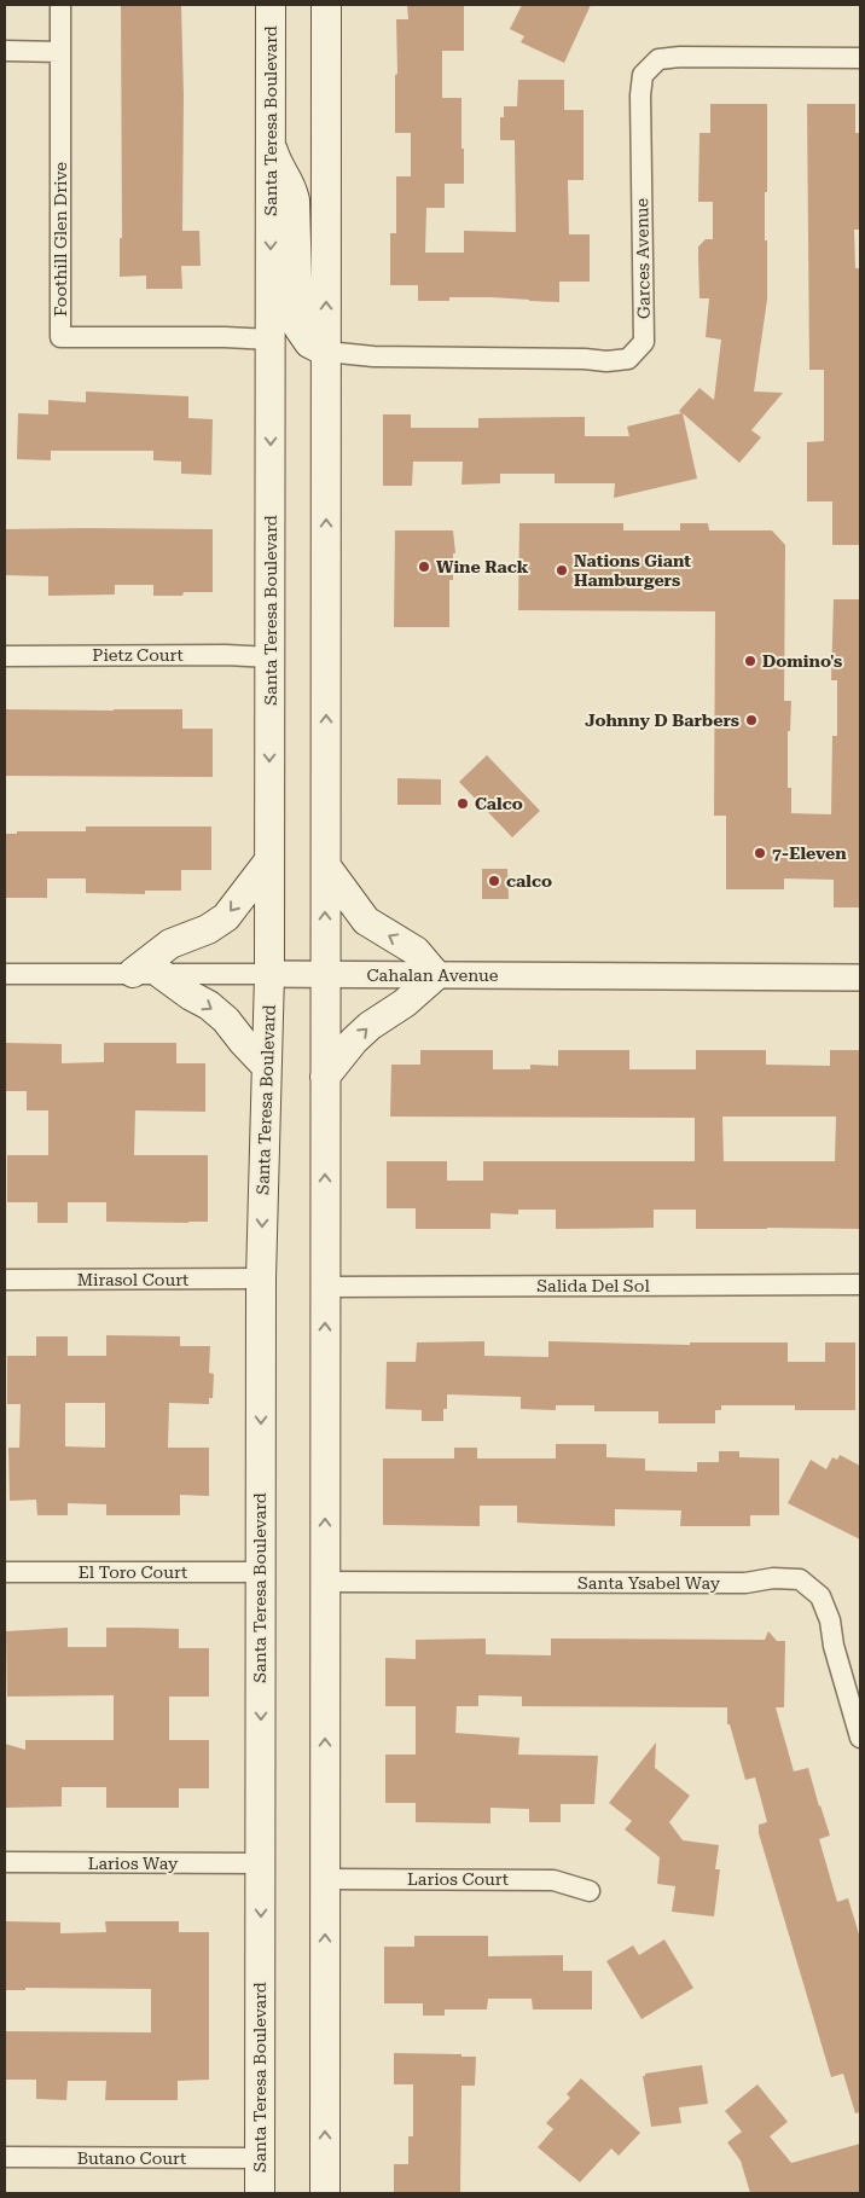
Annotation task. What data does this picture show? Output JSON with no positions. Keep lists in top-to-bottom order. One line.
{"streets":{"main road":["Santa Teresa Boulevard"],"street":["Foothill Glen Drive","Garces Avenue","Pietz Court","Cahalan Avenue","Mirasol Court","Salida Del Sol","El Toro Court","Santa Ysabel Way","Larios Way","Larios Court","Butano Court"]},"crossings":[["Santa Teresa Boulevard","Foothill Glen Drive"],["Santa Teresa Boulevard","Pietz Court"],["Santa Teresa Boulevard","Cahalan Avenue"],["Santa Teresa Boulevard","Mirasol Court"],["Santa Teresa Boulevard","El Toro Court"],["Santa Teresa Boulevard","Larios Way"],["Santa Teresa Boulevard","Butano Court"]],"places":["Wine Rack","Nations Giant Hamburgers","Domino's","Johnny D Barbers","Calco","7-Eleven","calco"]}
